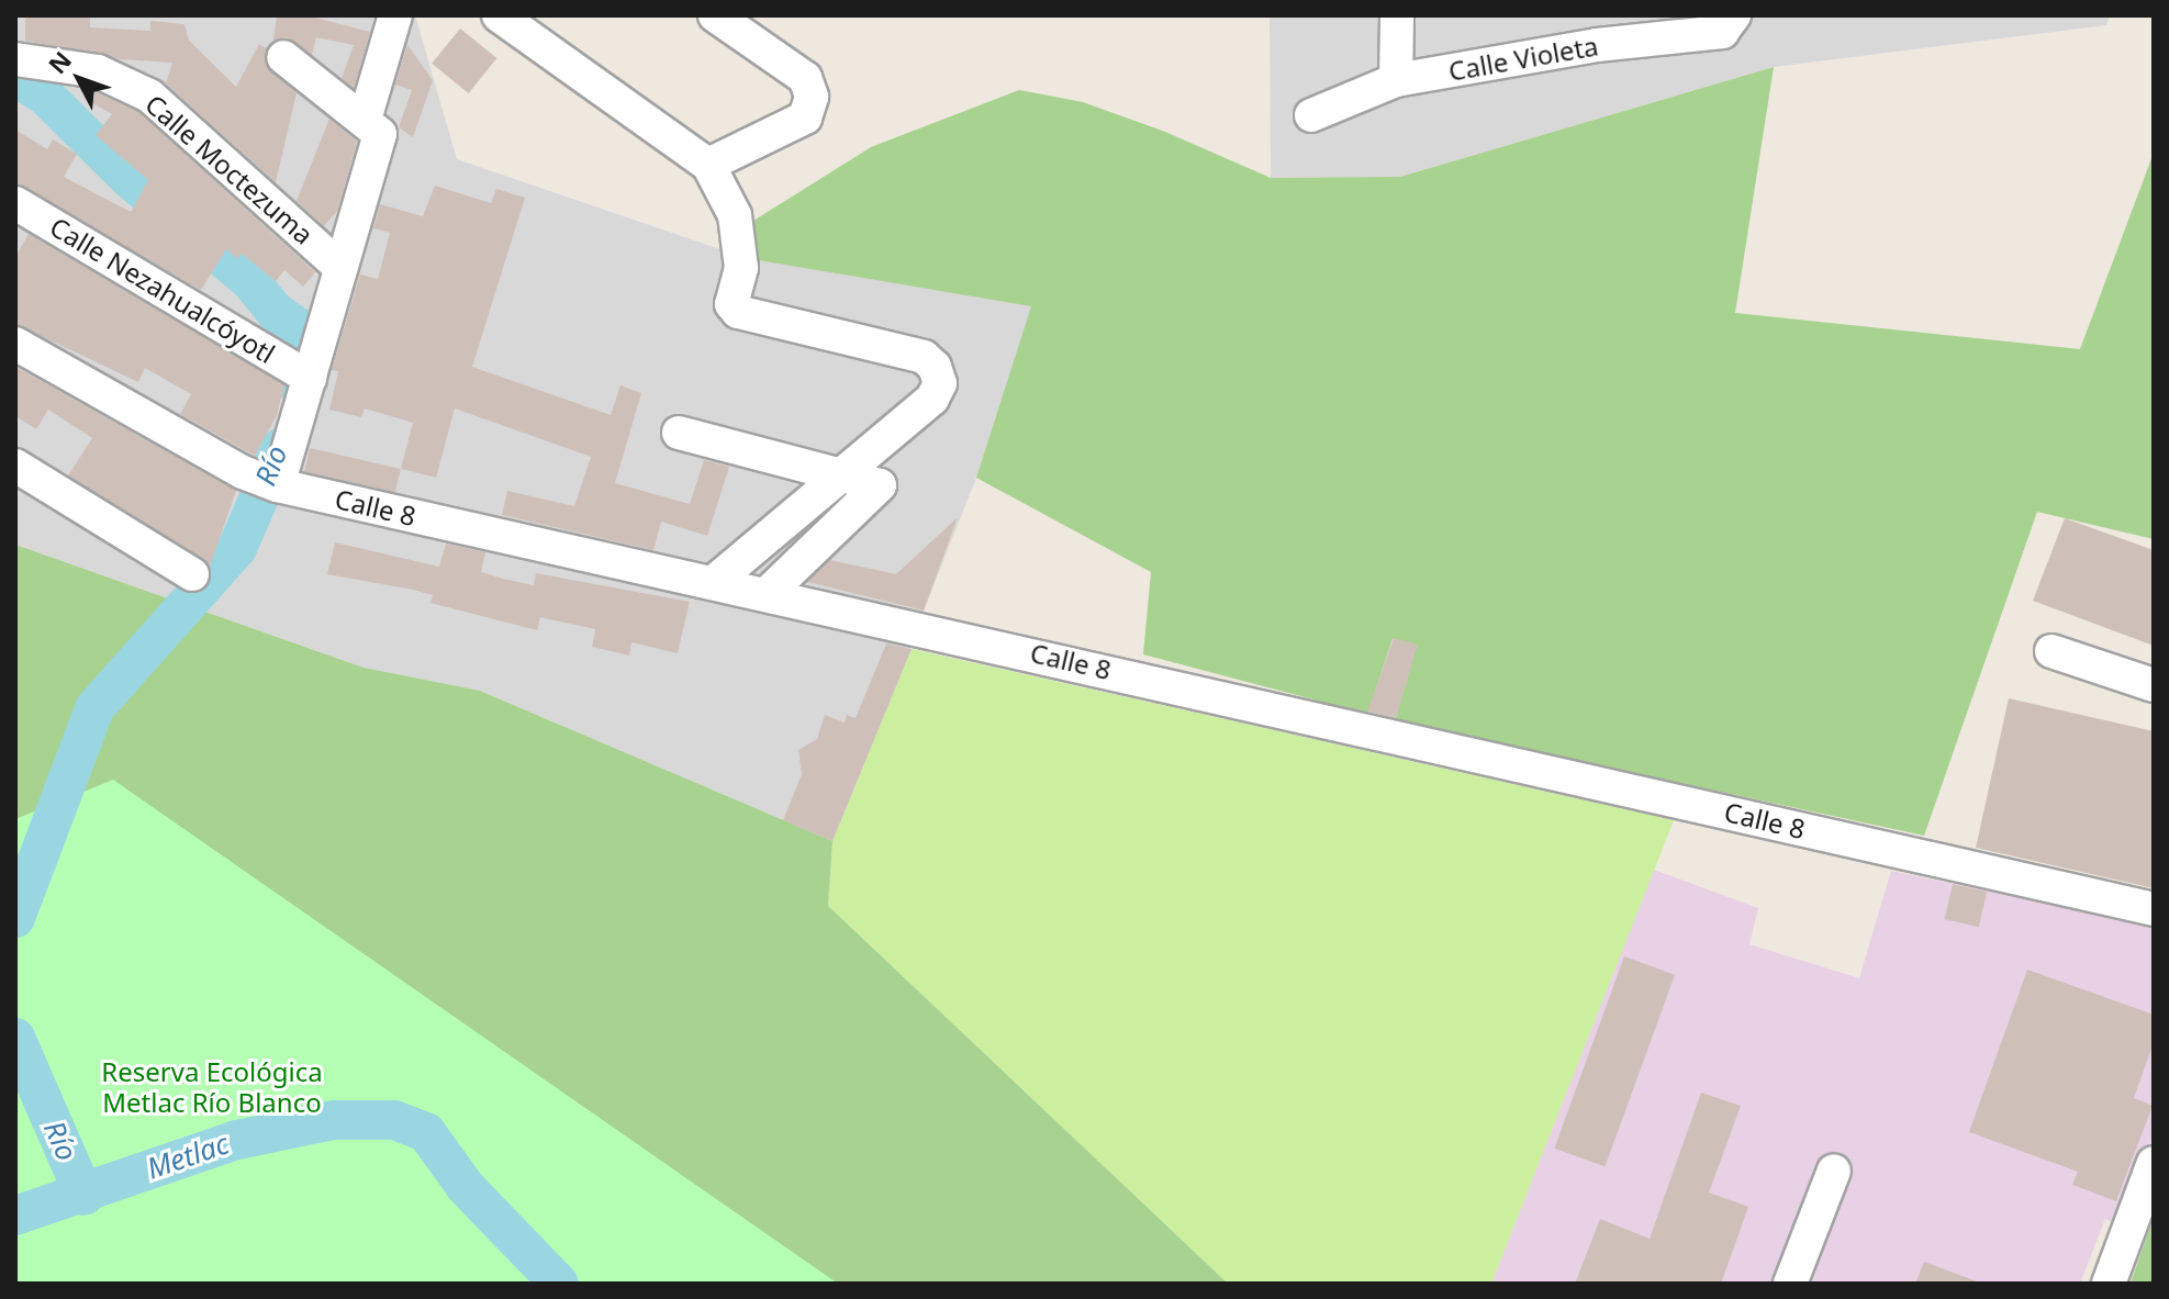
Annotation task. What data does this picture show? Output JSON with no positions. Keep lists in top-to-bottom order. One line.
{"streets":{"street":["Calle Violeta","Calle Moctezuma","Calle Nezahualcóyotl","Calle 8"]},"crossings":[["Calle Moctezuma","Calle Nezahualcóyotl"],["Calle Moctezuma","Calle 8"]],"water":["Río","Metlac"],"parks":["Reserva Ecológica Metlac Río Blanco"],"north":"top left"}
